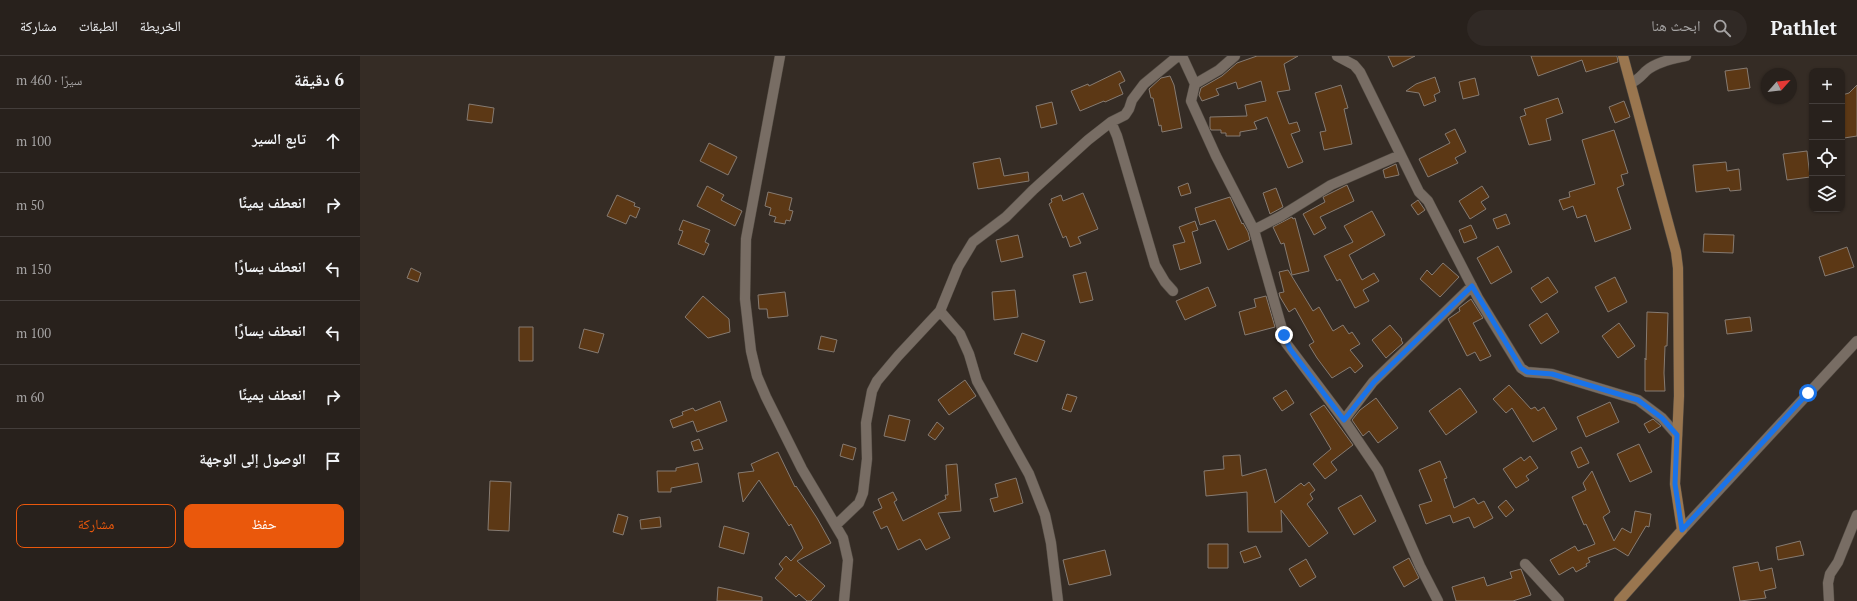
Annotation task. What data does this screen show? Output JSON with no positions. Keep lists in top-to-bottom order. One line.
{"north":"top right","page":{"header":"Pathlet","search":"ابحث هنا","nav":["الخريطة","الطبقات","مشاركة"],"heading":["6 دقيقة","سيرًا · 460 m"],"map_buttons":["+","−"],"list":[["تابع السير","100 m"],["انعطف يمينًا","50 m"],["انعطف يسارًا","150 m"],["انعطف يسارًا","100 m"],["انعطف يمينًا","60 m"],"الوصول إلى الوجهة"],"buttons":["حفظ","مشاركة"]}}
